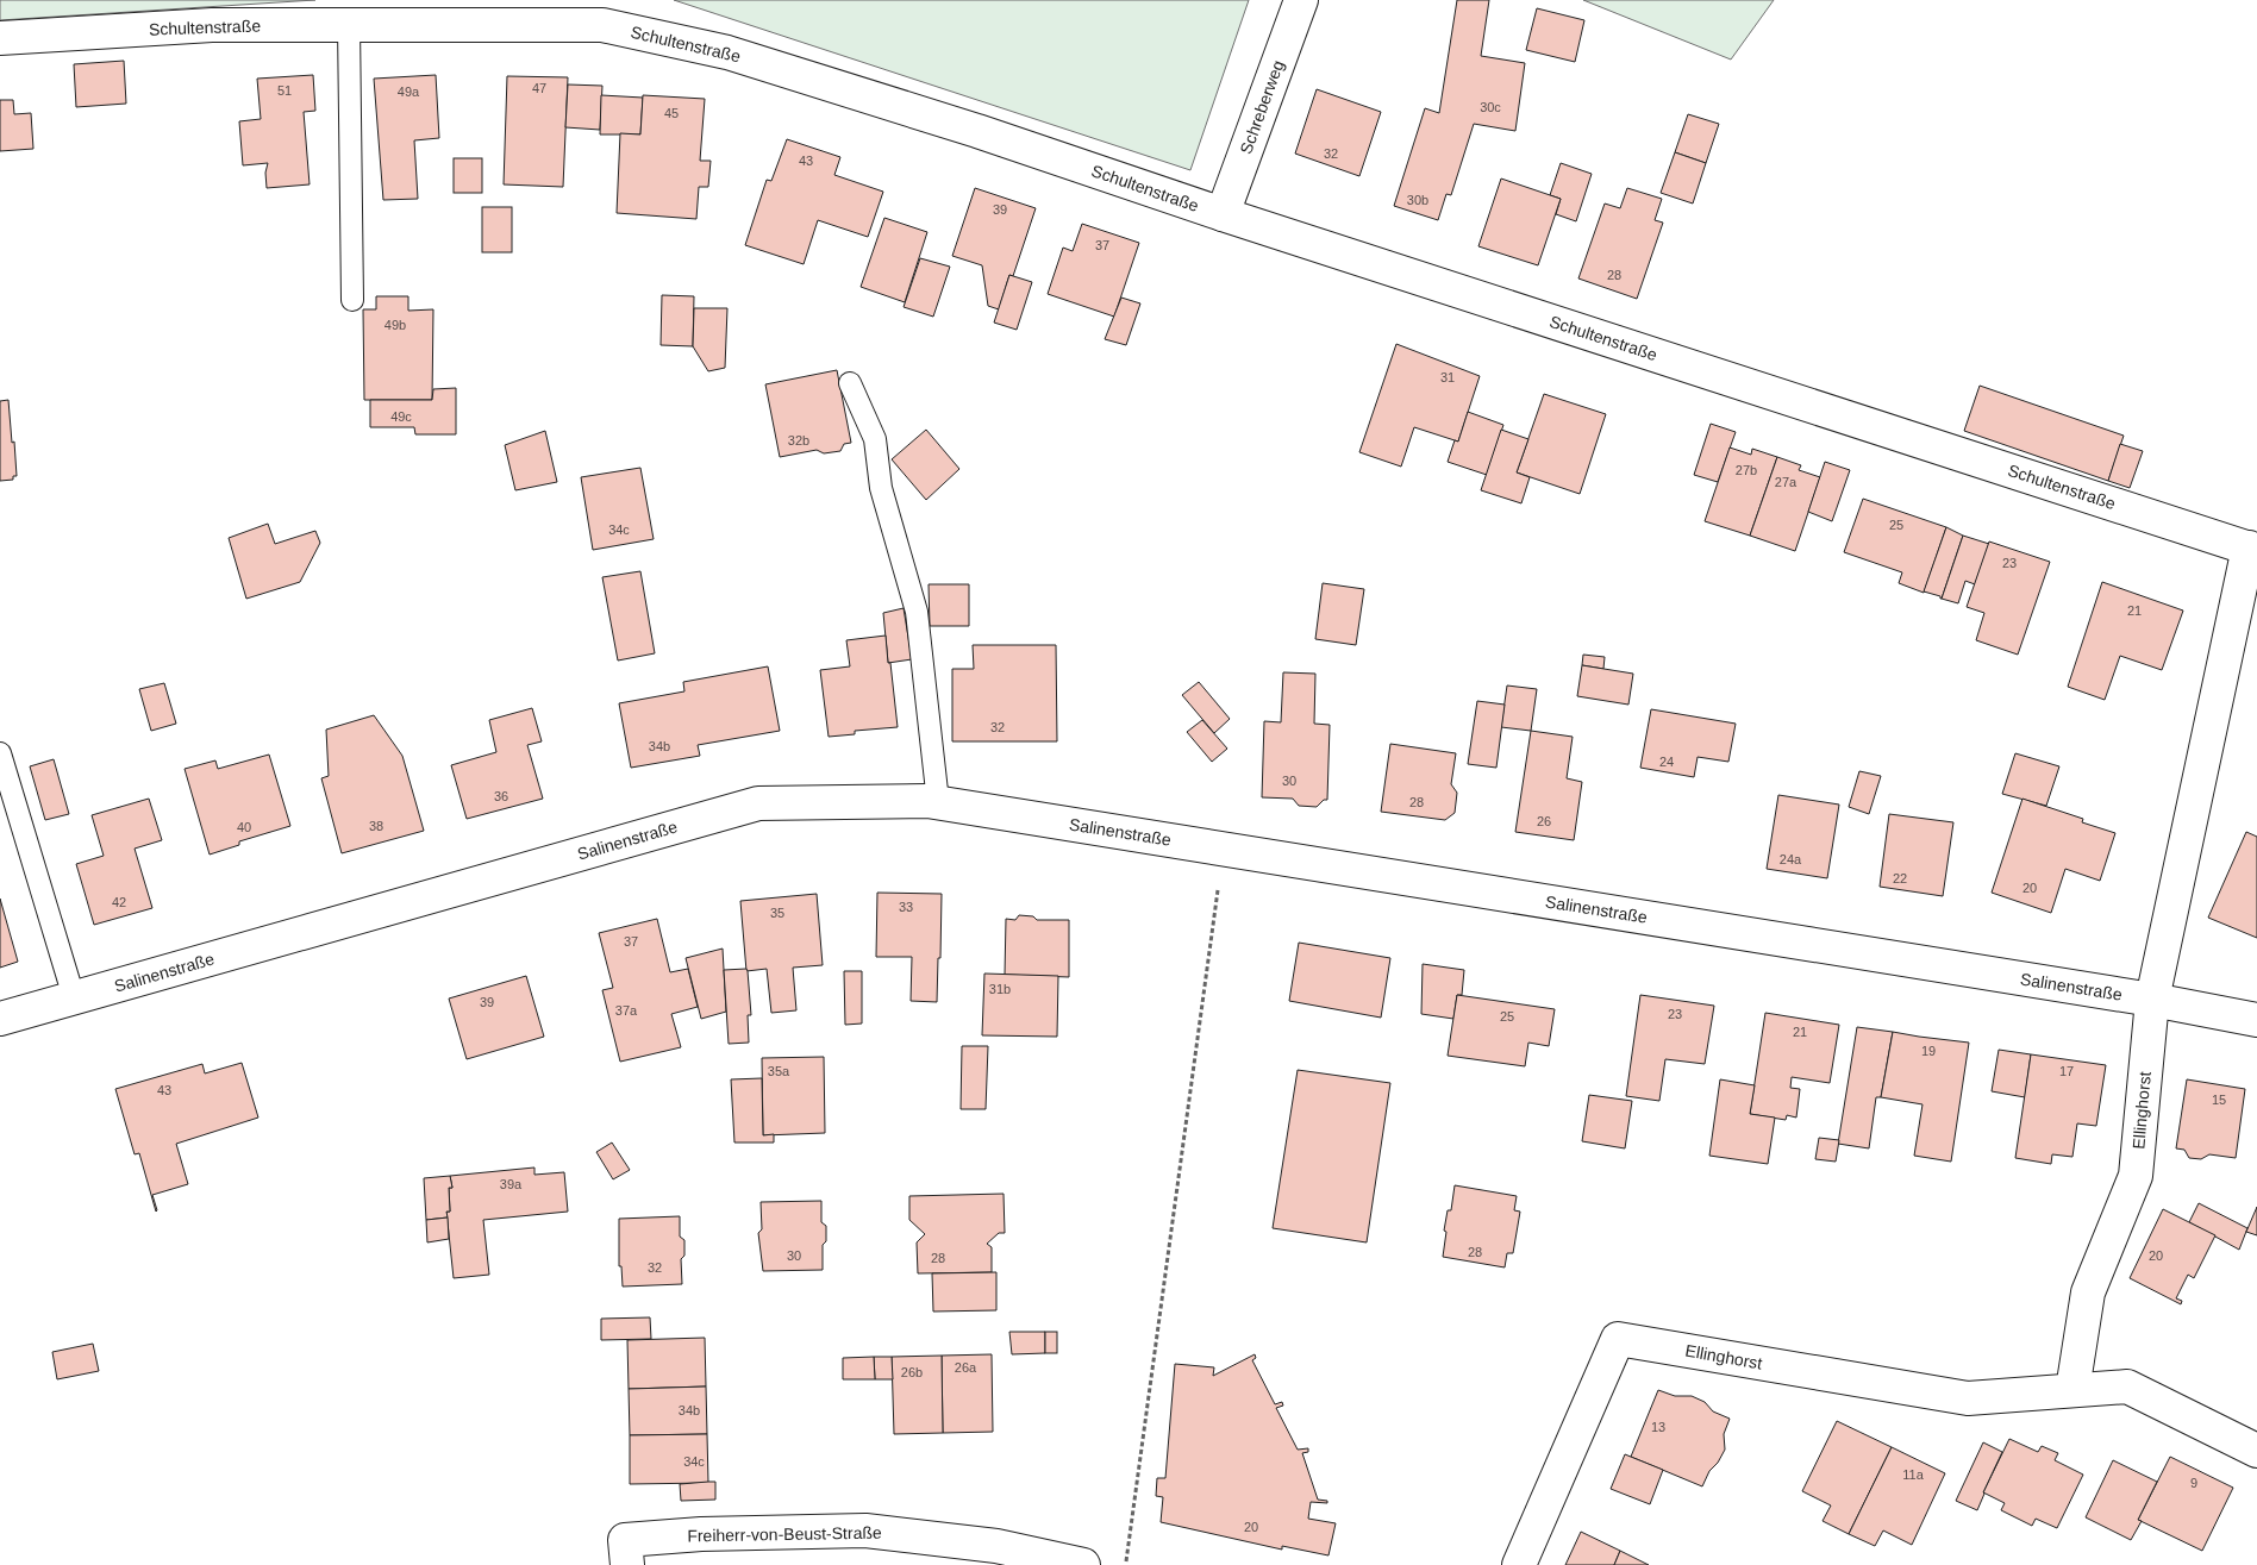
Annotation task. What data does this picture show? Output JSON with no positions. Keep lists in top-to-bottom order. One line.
{"streets":{"street":["Schultenstraße","Schreberweg","Salinenstraße","Ellinghorst","Freiherr-von-Beust-Straße"]},"crossings":[["Schultenstraße","Schreberweg"],["Schultenstraße","Ellinghorst"],["Salinenstraße","Ellinghorst"]],"house_numbers":["47","51","49a","30c","45","32","43","30b","39","37","28","49b","31","49c","32b","27b","27a","25","34c","23","21","32","34b","24","30","36","28","26","38","40","24a","22","20","42","33","35","37","31b","39","37a","23","25","21","19","35a","17","43","15","39a","28","30","20","28","32","26a","26b","34b","13","34c","11a","9","20"]}
